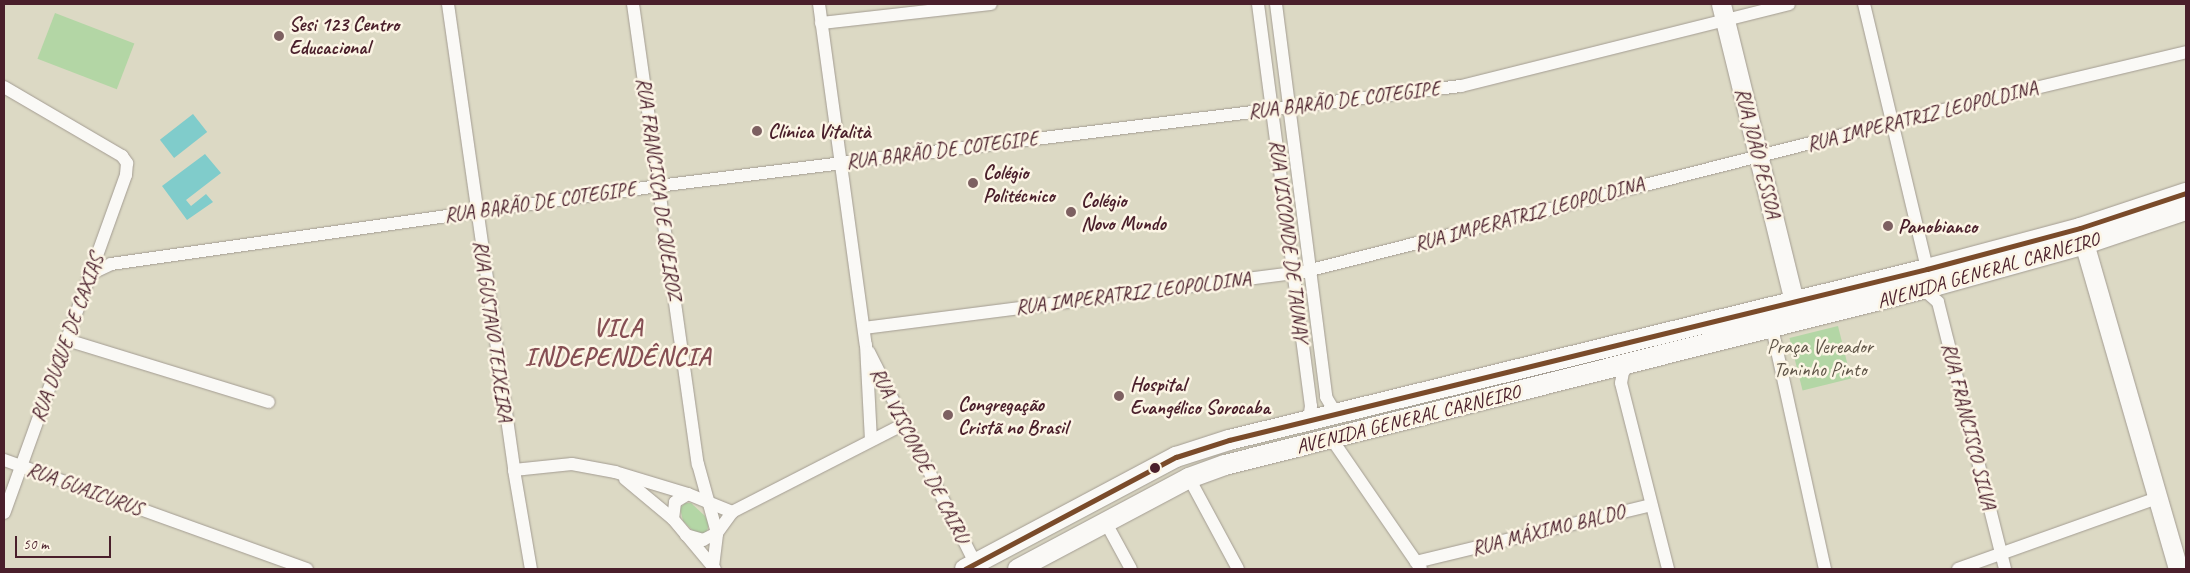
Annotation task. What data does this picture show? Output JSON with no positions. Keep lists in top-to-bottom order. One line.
{"streets":{"main road":["AVENIDA GENERAL CARNEIRO"],"street":["RUA BARÃO DE COTEGIPE","RUA IMPERATRIZ LEOPOLDINA","RUA JOÃO PESSOA","RUA FRANCISCA DE QUEIROZ","RUA VISCONDE DE TAUNAY","RUA GUSTAVO TEIXEIRA","RUA DUQUE DE CAXIAS","RUA FRANCISCO SILVA","RUA VISCONDE DE CAIRU","RUA GUAICURUS","RUA MÁXIMO BALDO"]},"crossings":[["RUA BARÃO DE COTEGIPE","RUA JOÃO PESSOA"],["RUA BARÃO DE COTEGIPE","RUA FRANCISCA DE QUEIROZ"],["RUA BARÃO DE COTEGIPE","RUA VISCONDE DE TAUNAY"],["RUA BARÃO DE COTEGIPE","RUA GUSTAVO TEIXEIRA"],["RUA BARÃO DE COTEGIPE","RUA DUQUE DE CAXIAS"],["RUA BARÃO DE COTEGIPE","RUA VISCONDE DE CAIRU"],["RUA IMPERATRIZ LEOPOLDINA","RUA JOÃO PESSOA"],["RUA IMPERATRIZ LEOPOLDINA","RUA VISCONDE DE TAUNAY"],["RUA IMPERATRIZ LEOPOLDINA","RUA VISCONDE DE CAIRU"],["RUA JOÃO PESSOA","AVENIDA GENERAL CARNEIRO"],["RUA VISCONDE DE TAUNAY","AVENIDA GENERAL CARNEIRO"],["AVENIDA GENERAL CARNEIRO","RUA FRANCISCO SILVA"],["AVENIDA GENERAL CARNEIRO","RUA VISCONDE DE CAIRU"],["RUA DUQUE DE CAXIAS","RUA GUAICURUS"]],"districts":["VILA INDEPENDÊNCIA"],"parks":["Praça Vereador Toninho Pinto"],"places":["Sesi 123 Centro Educacional","Clínica Vitalità","Colégio Politécnico","Colégio Novo Mundo","Panobianco","Hospital Evangélico Sorocaba","Congregação Cristã no Brasil"],"scale_bar":"50 m"}
